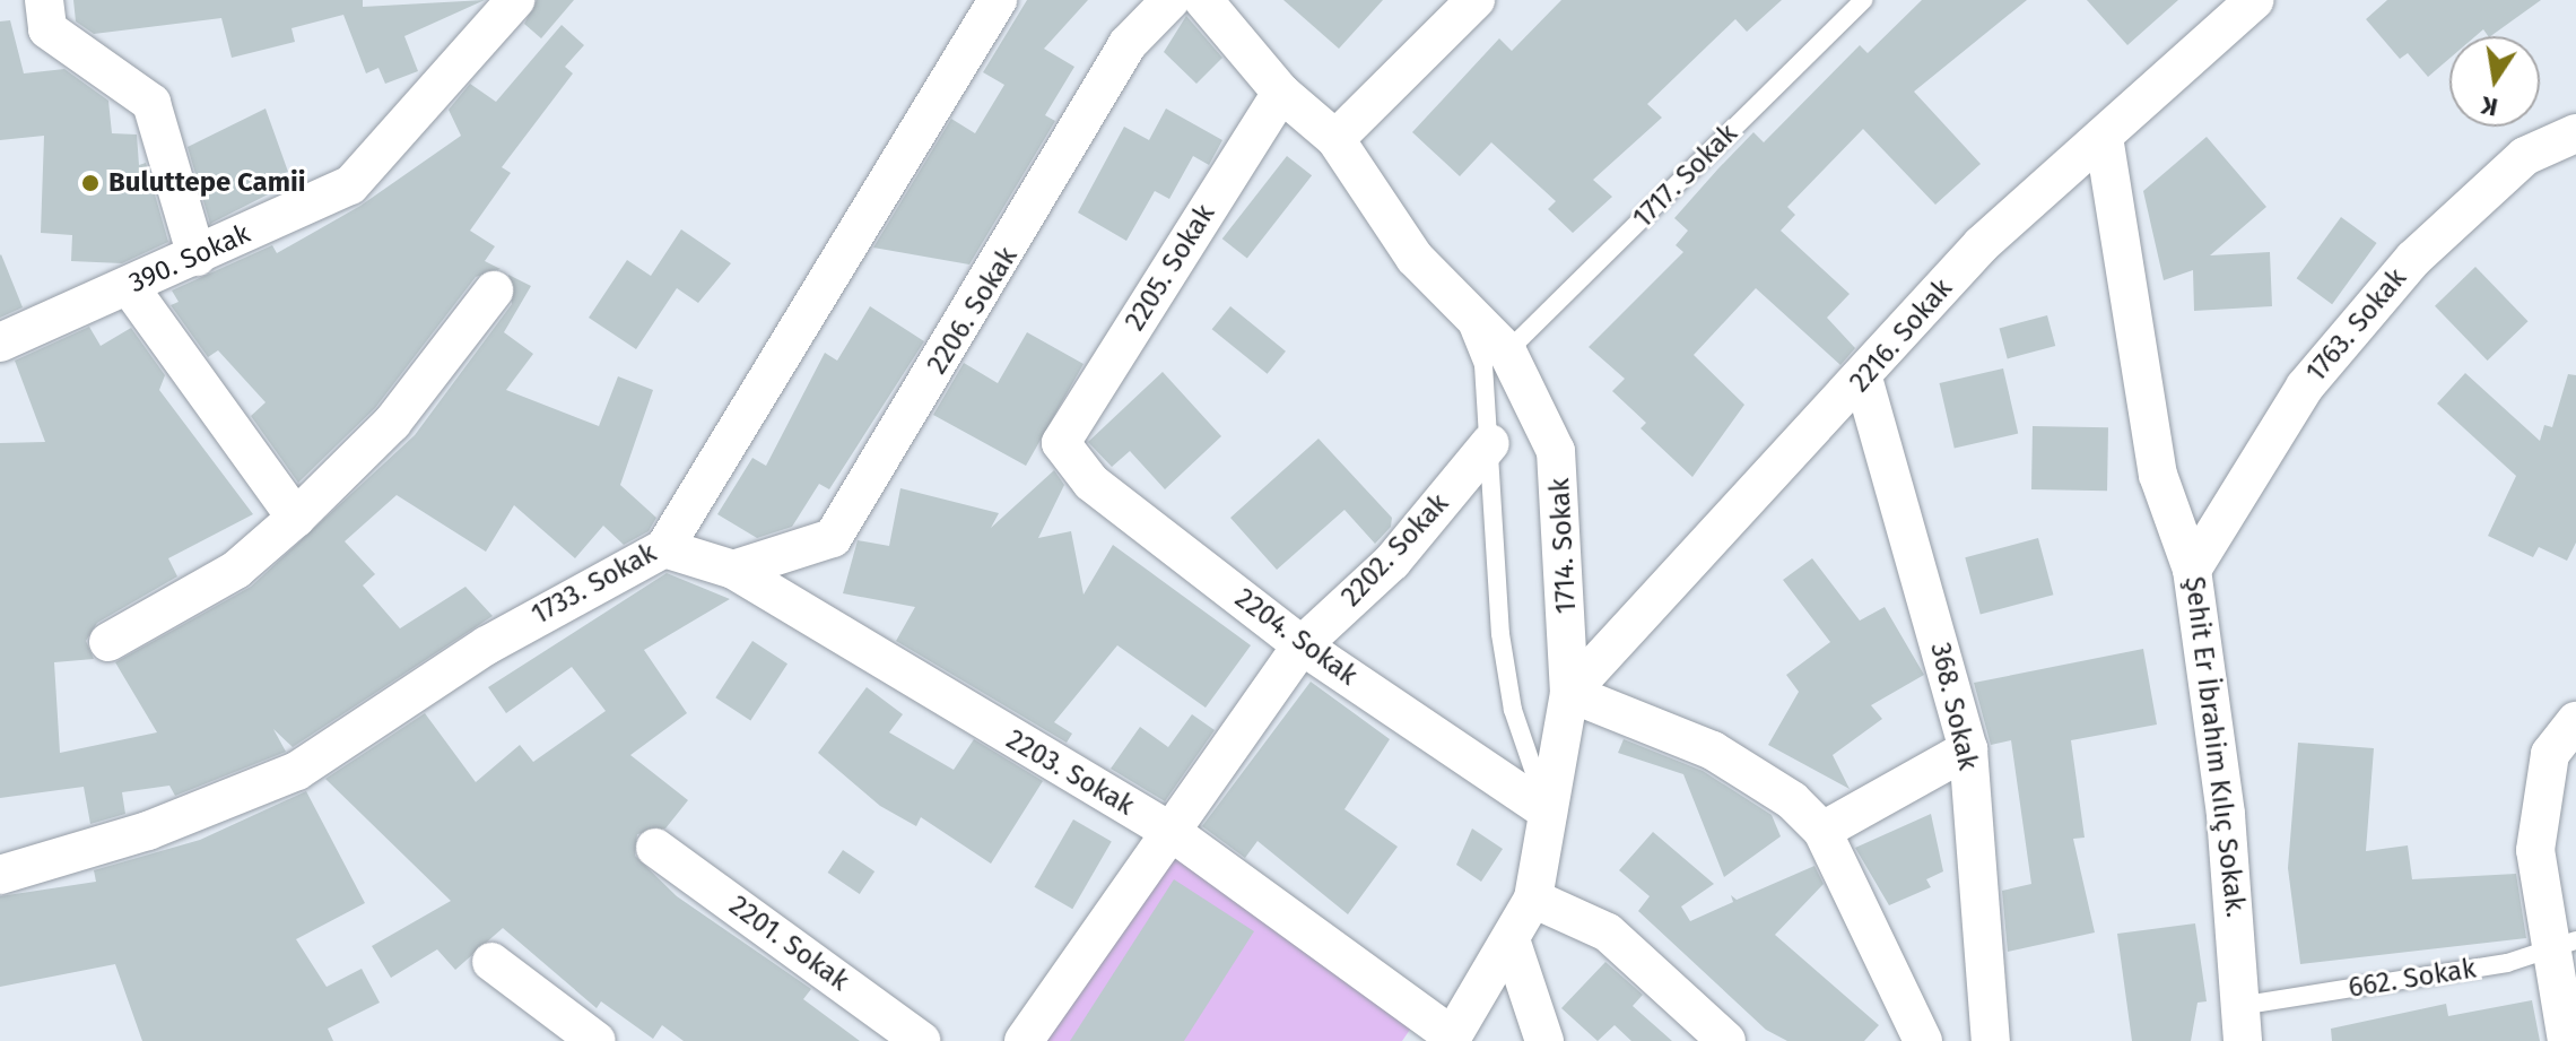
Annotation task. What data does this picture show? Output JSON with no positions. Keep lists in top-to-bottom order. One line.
{"streets":{"street":["390. Sokak","2205. Sokak","2206. Sokak","1763. Sokak","2216. Sokak","1714. Sokak","2202. Sokak","1733. Sokak","2204. Sokak","368. Sokak","Şehit Er İbrahim Kılıç Sokak.","2203. Sokak","2201. Sokak"],"lane":["1717. Sokak","662. Sokak"]},"crossings":[["1717. Sokak","1714. Sokak"],["2205. Sokak","1714. Sokak"],["2205. Sokak","2204. Sokak"],["2206. Sokak","2203. Sokak"],["1763. Sokak","Şehit Er İbrahim Kılıç Sokak."],["2216. Sokak","1714. Sokak"],["2216. Sokak","368. Sokak"],["2216. Sokak","Şehit Er İbrahim Kılıç Sokak."],["1714. Sokak","2202. Sokak"],["1714. Sokak","2204. Sokak"],["1714. Sokak","2203. Sokak"],["2202. Sokak","2204. Sokak"],["2202. Sokak","2203. Sokak"],["1733. Sokak","2203. Sokak"],["Şehit Er İbrahim Kılıç Sokak.","662. Sokak"]],"places":["Buluttepe Camii"],"north":"bottom"}
